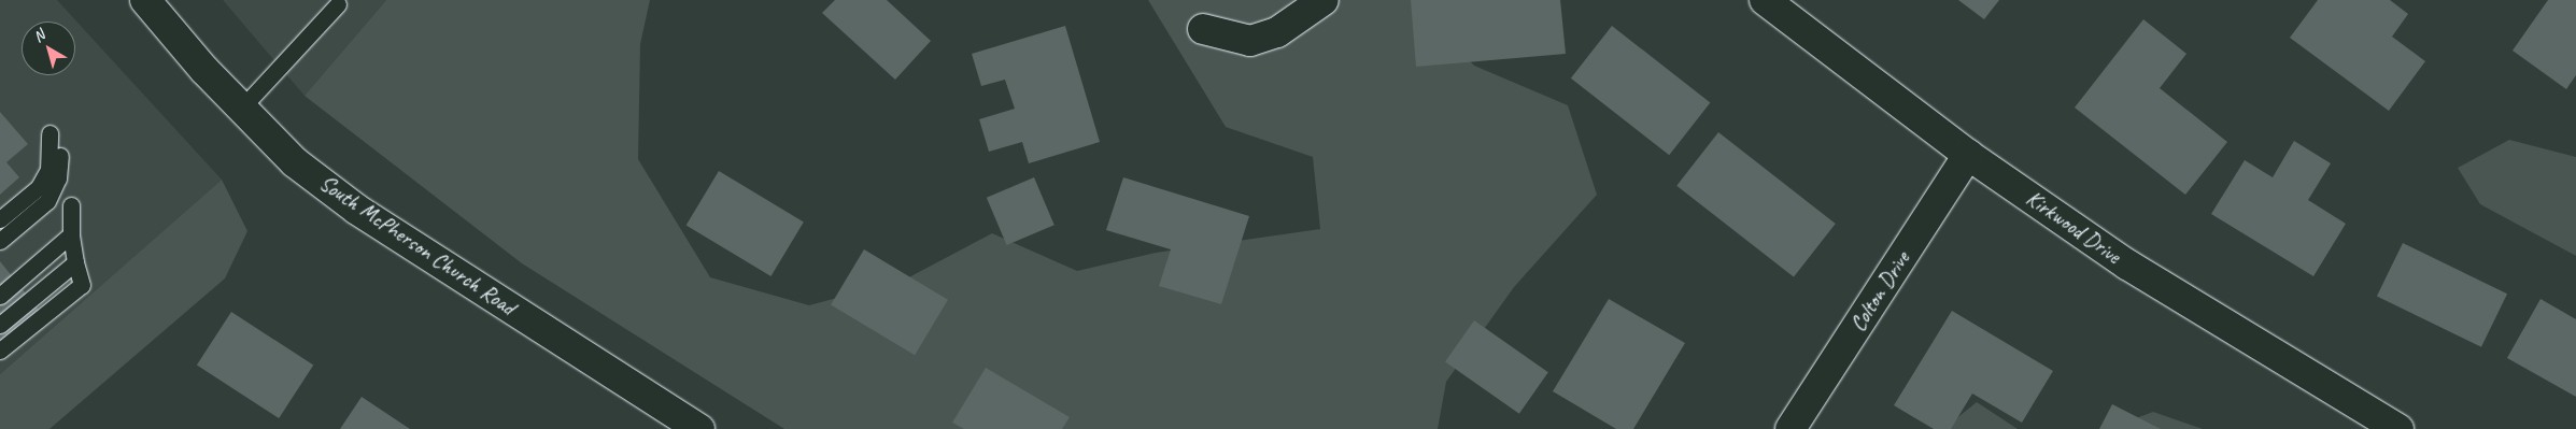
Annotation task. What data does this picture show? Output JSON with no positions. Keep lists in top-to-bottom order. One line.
{"streets":{"street":["Kirkwood Drive","South McPherson Church Road","Colton Drive"]},"crossings":[["Kirkwood Drive","Colton Drive"]],"north":"top left"}
